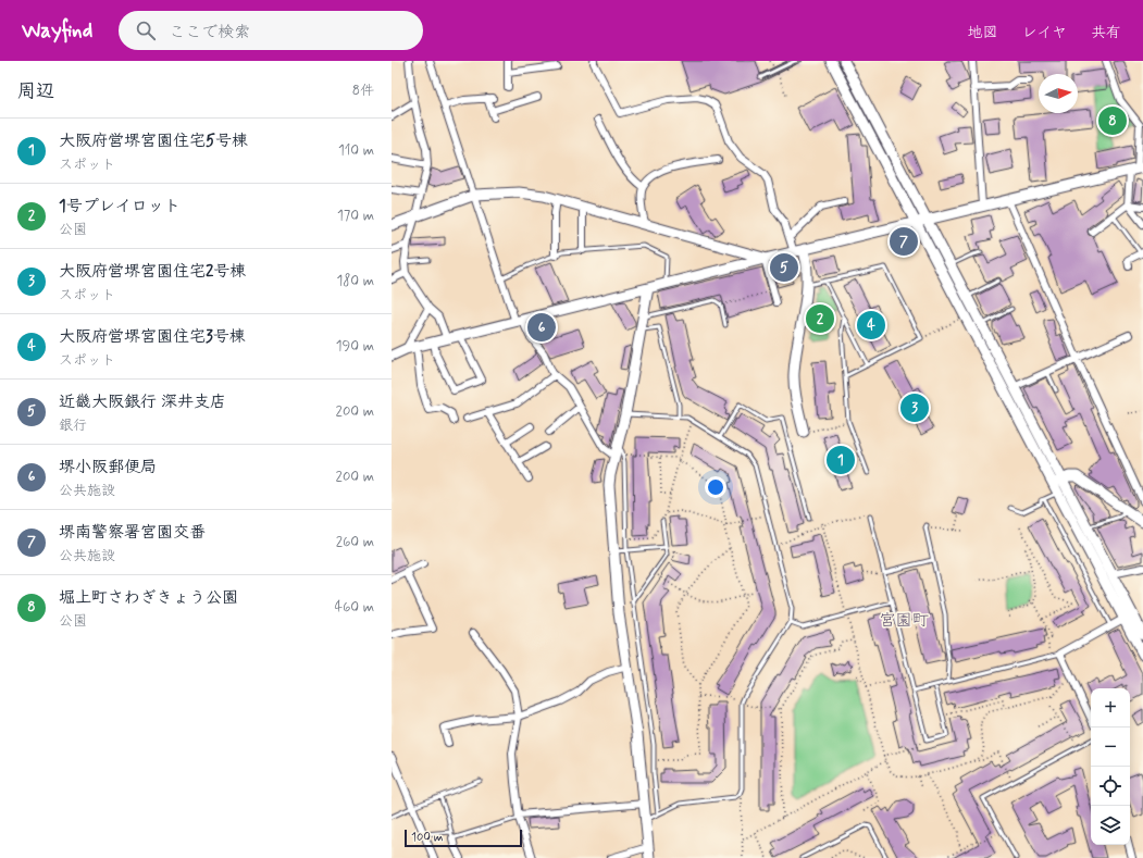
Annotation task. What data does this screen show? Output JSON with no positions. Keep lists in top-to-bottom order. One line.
{"districts":["宮園町"],"scale_bar":"100 m","north":"right","page":{"header":"Wayfind","search":"ここで検索","nav":["地図","レイヤ","共有"],"heading":["周辺","8件"],"pins":["8","7","5","2","4","6","3","1"],"list":[{"mark":"1","name":"大阪府営堺宮園住宅5号棟","note":"スポット","value":"110 m"},{"mark":"2","name":"1号プレイロット","note":"公園","value":"170 m"},{"mark":"3","name":"大阪府営堺宮園住宅2号棟","note":"スポット","value":"180 m"},{"mark":"4","name":"大阪府営堺宮園住宅3号棟","note":"スポット","value":"190 m"},{"mark":"5","name":"近畿大阪銀行 深井支店","note":"銀行","value":"200 m"},{"mark":"6","name":"堺小阪郵便局","note":"公共施設","value":"200 m"},{"mark":"7","name":"堺南警察署宮園交番","note":"公共施設","value":"260 m"},{"mark":"8","name":"堀上町さわぎきょう公園","note":"公園","value":"460 m"}],"map_buttons":["+","−"],"scale":"100 m"}}
